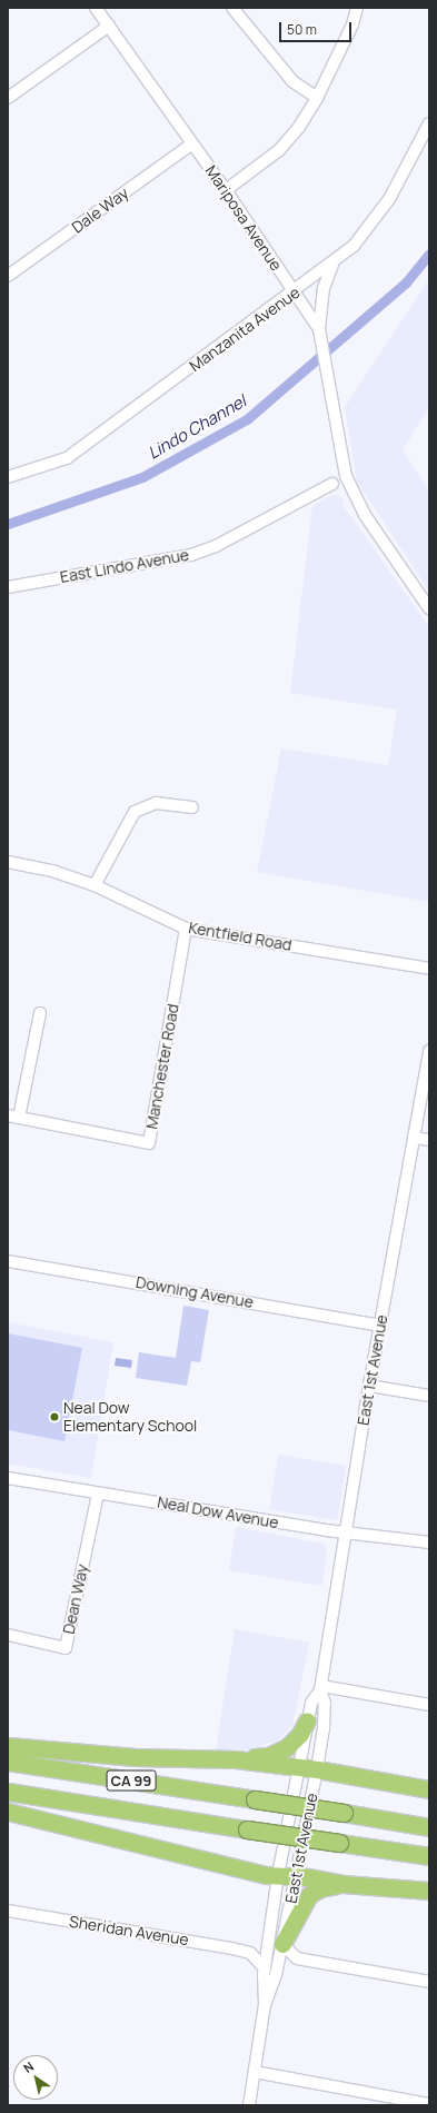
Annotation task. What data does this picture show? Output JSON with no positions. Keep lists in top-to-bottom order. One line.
{"streets":{"highway":["CA 99"],"street":["Dale Way","Mariposa Avenue","Manzanita Avenue","East Lindo Avenue","Kentfield Road","Manchester Road","Downing Avenue","East 1st Avenue","Neal Dow Avenue","Dean Way","Sheridan Avenue"]},"crossings":[["Dale Way","Mariposa Avenue"],["Mariposa Avenue","Manzanita Avenue"],["Kentfield Road","Manchester Road"],["Downing Avenue","East 1st Avenue"],["East 1st Avenue","Neal Dow Avenue"],["Neal Dow Avenue","Dean Way"]],"water":["Lindo Channel"],"places":["Neal Dow Elementary School"],"scale_bar":"50 m","north":"top left"}
